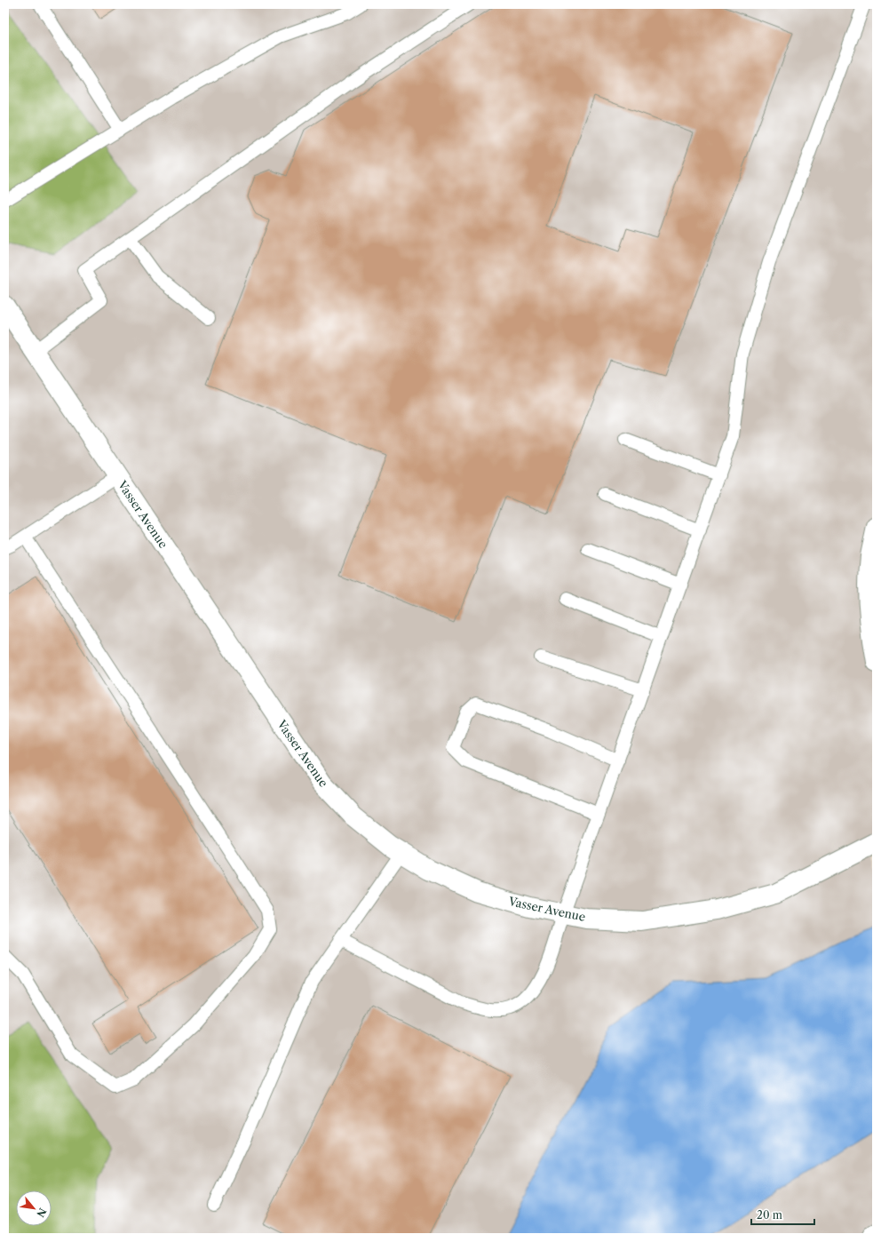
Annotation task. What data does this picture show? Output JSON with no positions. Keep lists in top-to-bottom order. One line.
{"streets":{"street":["Vasser Avenue"]},"scale_bar":"20 m","north":"bottom right"}
